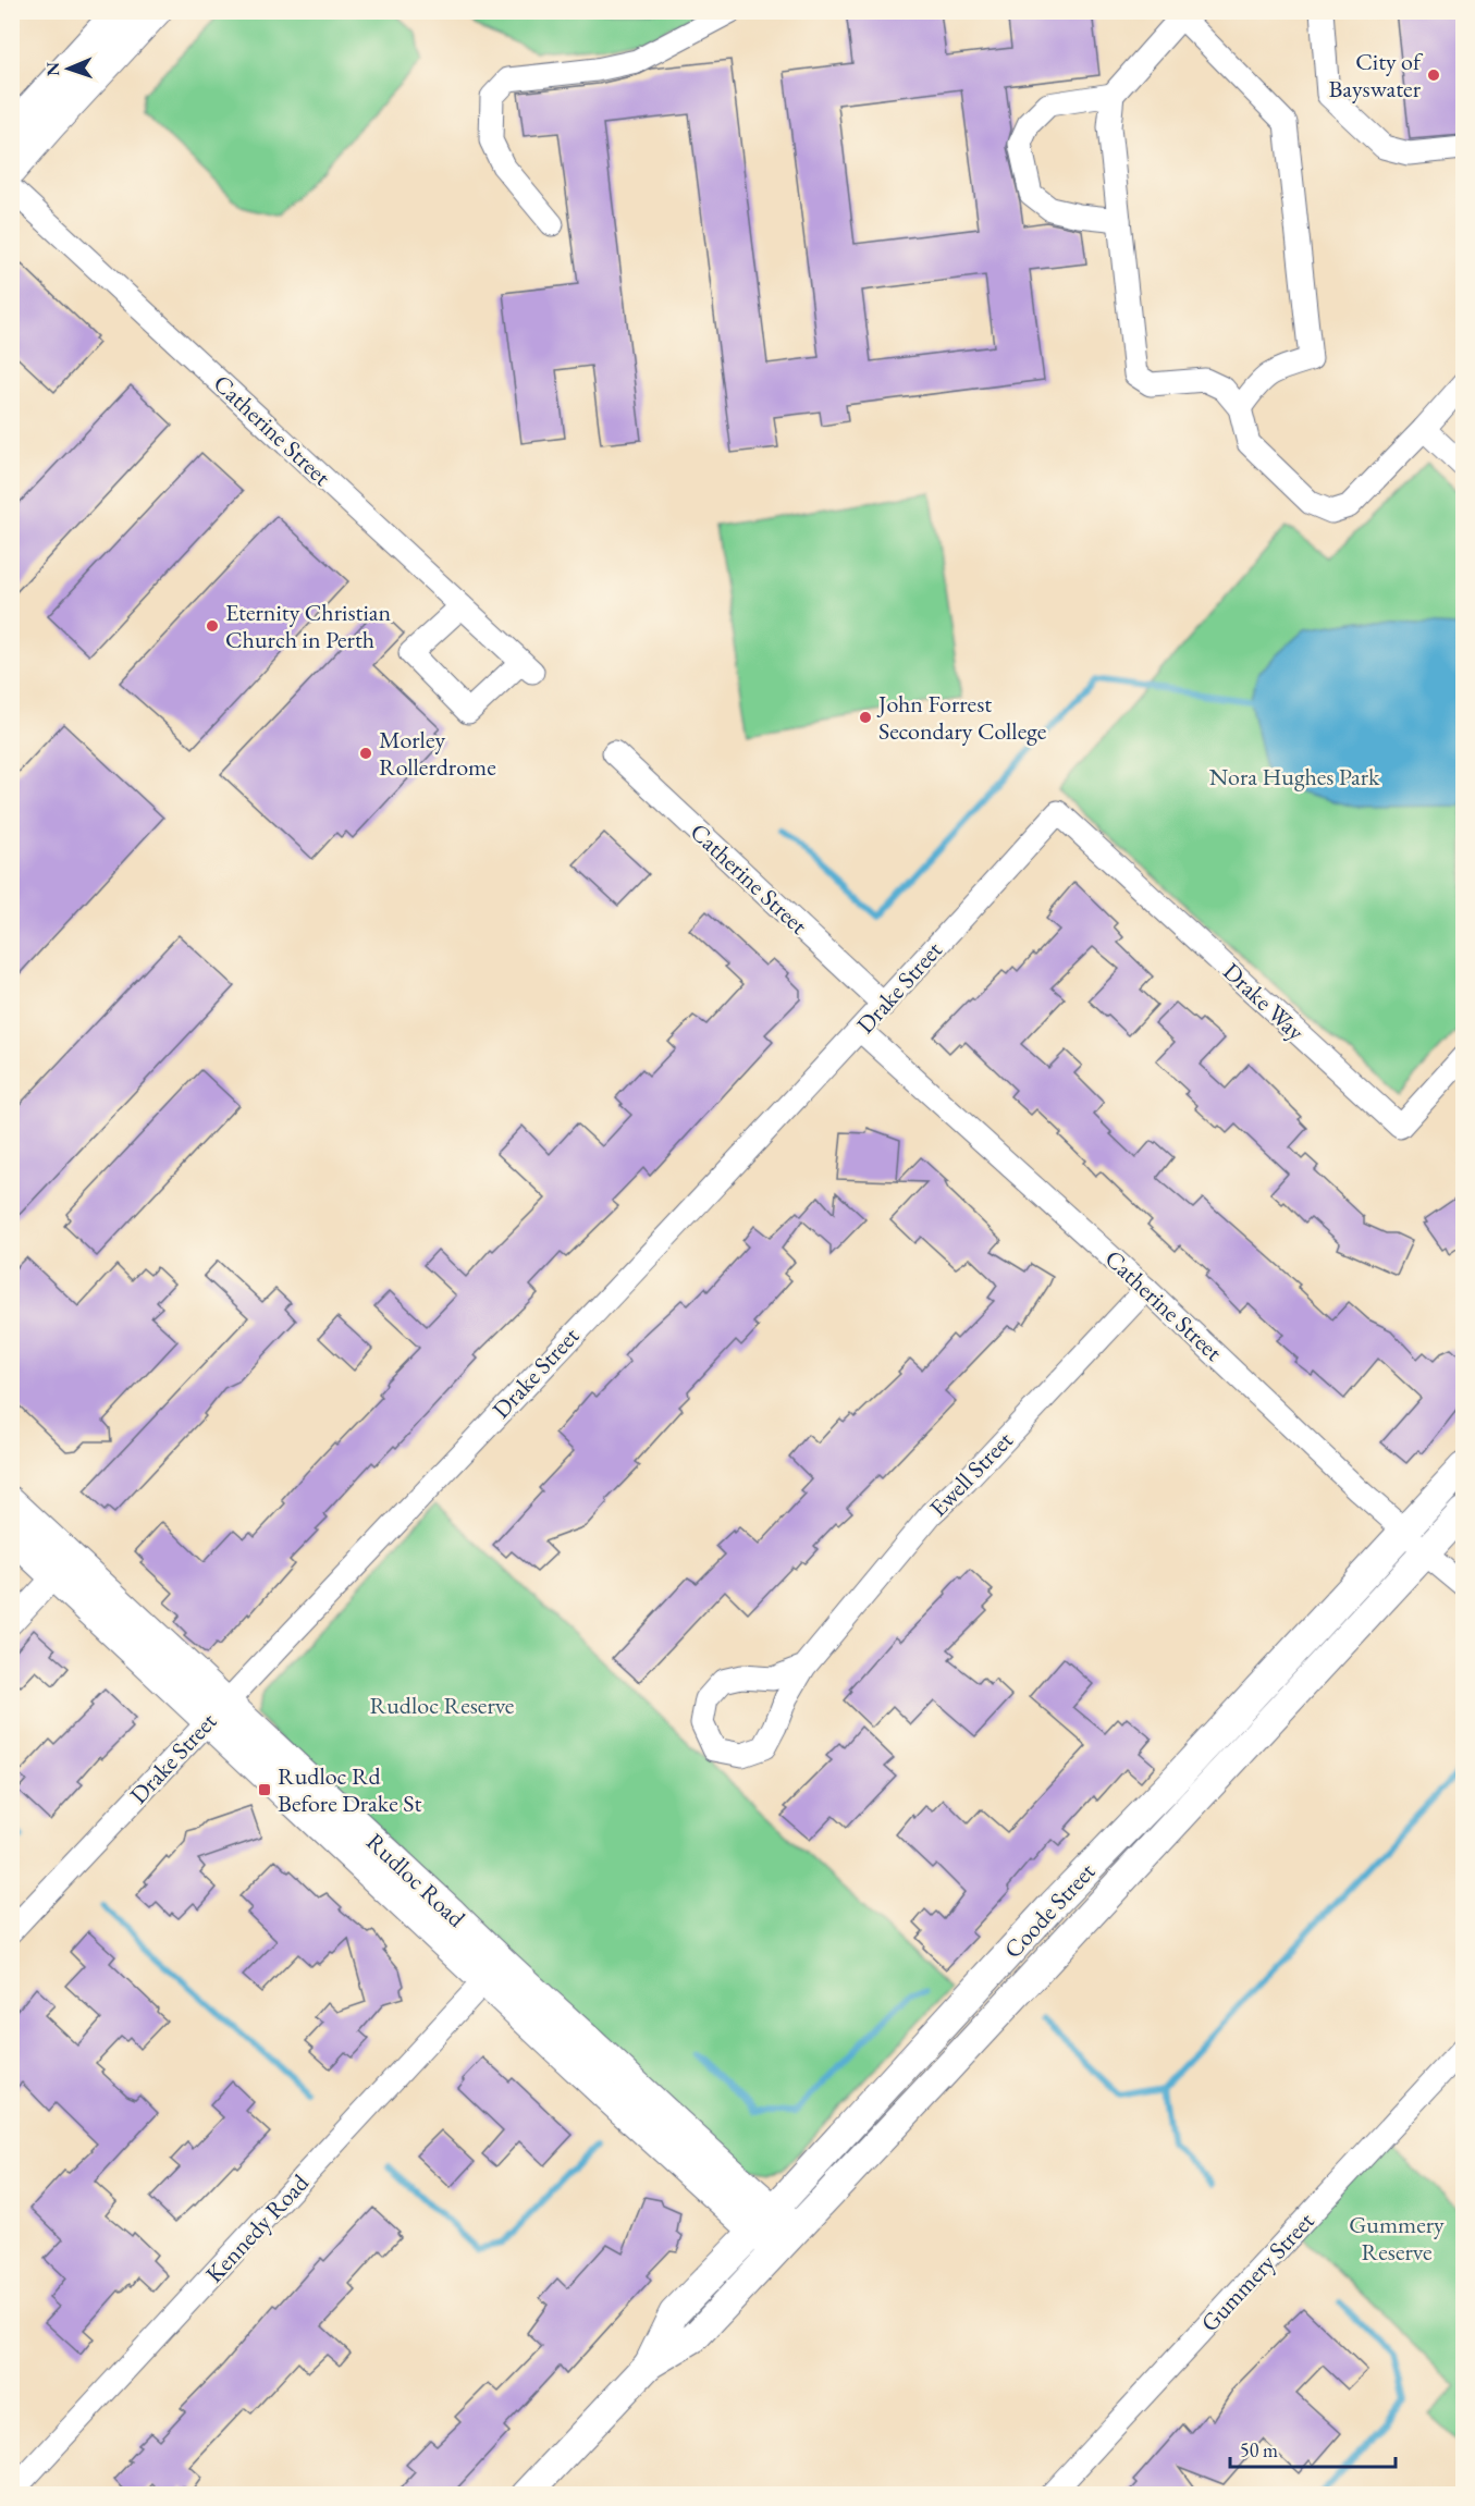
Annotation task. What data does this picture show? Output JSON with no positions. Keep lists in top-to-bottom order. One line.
{"streets":{"main road":["Rudloc Road","Coode Street"],"street":["Catherine Street","Drake Street","Drake Way","Ewell Street","Kennedy Road","Gummery Street"]},"crossings":[["Catherine Street","Drake Street"],["Catherine Street","Ewell Street"],["Catherine Street","Coode Street"],["Drake Street","Drake Way"],["Drake Street","Rudloc Road"],["Rudloc Road","Coode Street"],["Rudloc Road","Kennedy Road"]],"parks":["Nora Hughes Park","Rudloc Reserve","Gummery Reserve"],"places":{"other":["City of Bayswater","Eternity Christian Church in Perth","John Forrest Secondary College","Morley Rollerdrome"],"transit":["Rudloc Rd Before Drake St"]},"scale_bar":"50 m","north":"left"}
